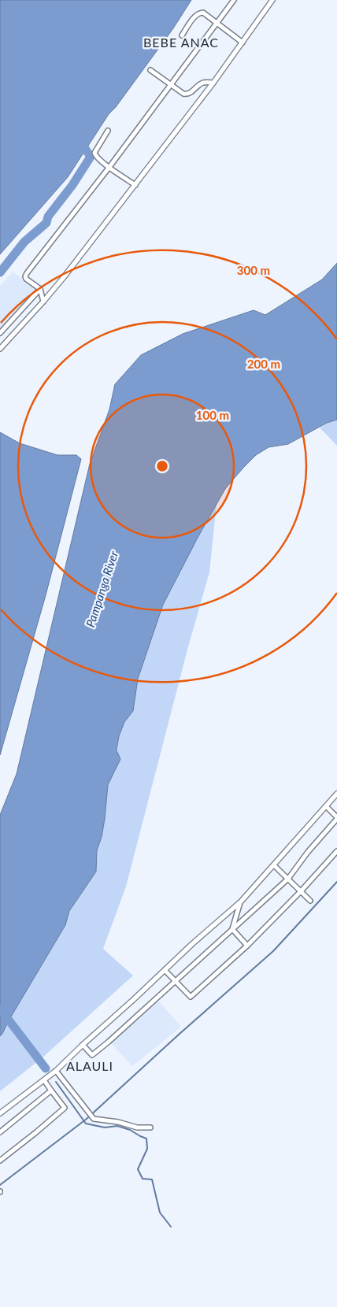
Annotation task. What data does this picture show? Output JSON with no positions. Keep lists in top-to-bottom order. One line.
{"districts":["BEBE ANAC","ALAULI"],"water":["Pampanga River"],"rings":["300 m","200 m","100 m"]}
